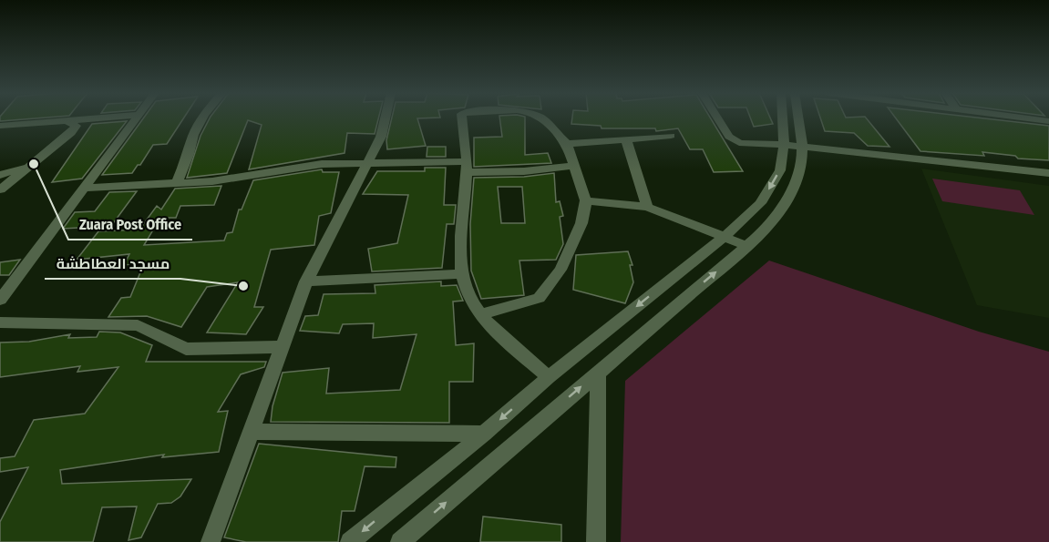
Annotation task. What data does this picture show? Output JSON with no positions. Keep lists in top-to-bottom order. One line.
{"places":["Zuara Post Office","مسجد العطاطشة"]}
